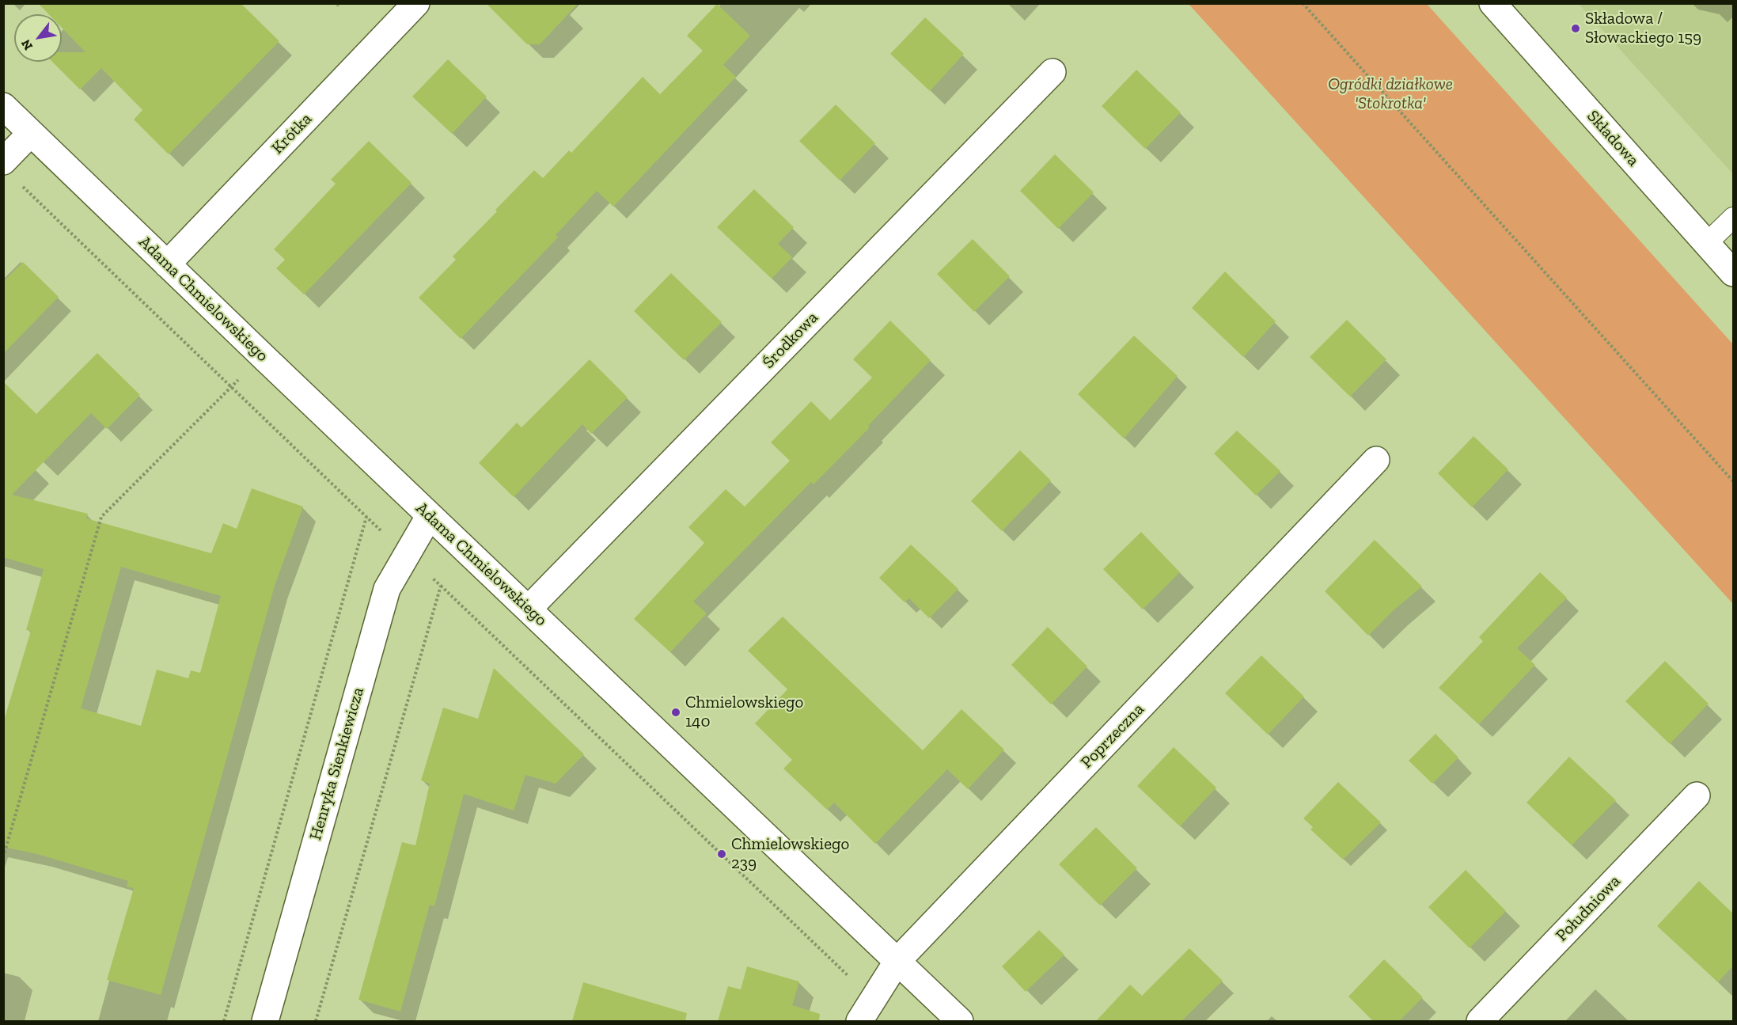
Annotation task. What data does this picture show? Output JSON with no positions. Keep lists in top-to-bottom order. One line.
{"streets":{"street":["Krótka","Składowa","Adama Chmielowskiego","Środkowa","Poprzeczna","Henryka Sienkiewicza","Południowa"]},"crossings":[["Krótka","Adama Chmielowskiego"],["Adama Chmielowskiego","Środkowa"],["Adama Chmielowskiego","Poprzeczna"],["Adama Chmielowskiego","Henryka Sienkiewicza"]],"parks":["Ogródki działkowe 'Stokrotka'"],"places":["Składowa / Słowackiego 159","Chmielowskiego 140","Chmielowskiego 239"],"north":"bottom left"}
